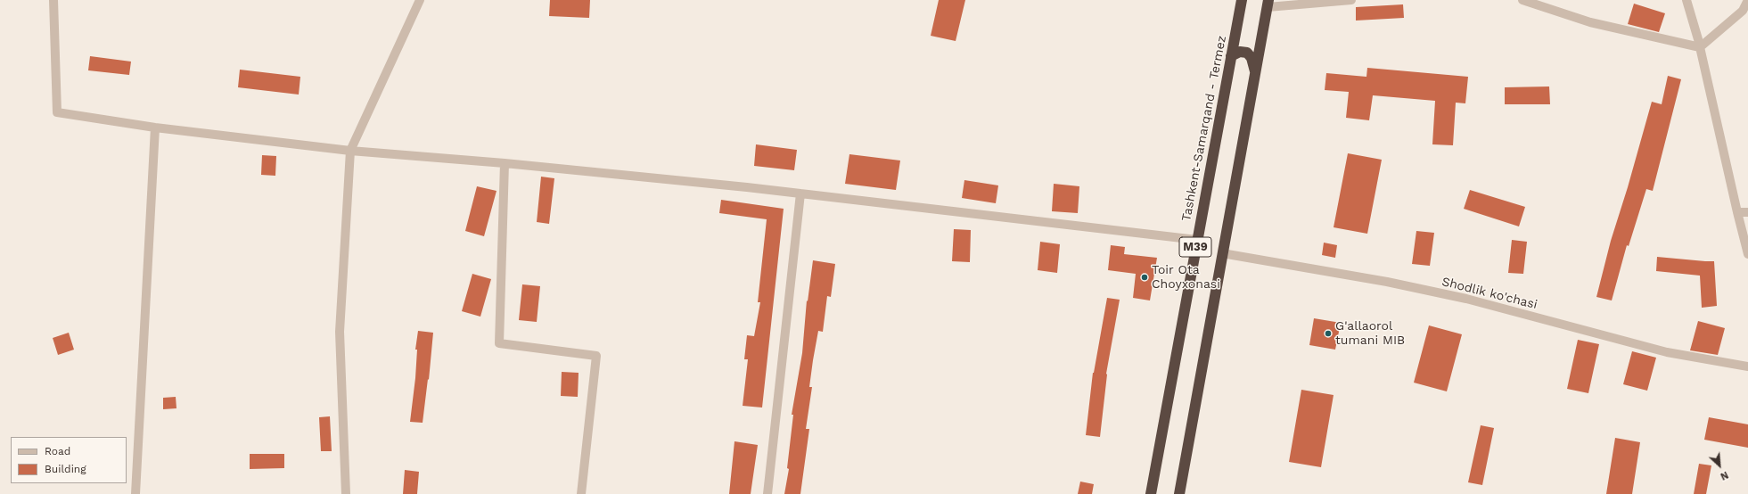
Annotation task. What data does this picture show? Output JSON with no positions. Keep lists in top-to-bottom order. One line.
{"streets":{"highway":["Tashkent-Samarqand - Termez","M39"],"street":["Shodlik ko'chasi"]},"crossings":[["M39","Shodlik ko'chasi"]],"places":["Toir Ota Choyxonasi","G'allaorol tumani MIB"],"legend":["Road","Building"],"north":"bottom right"}
